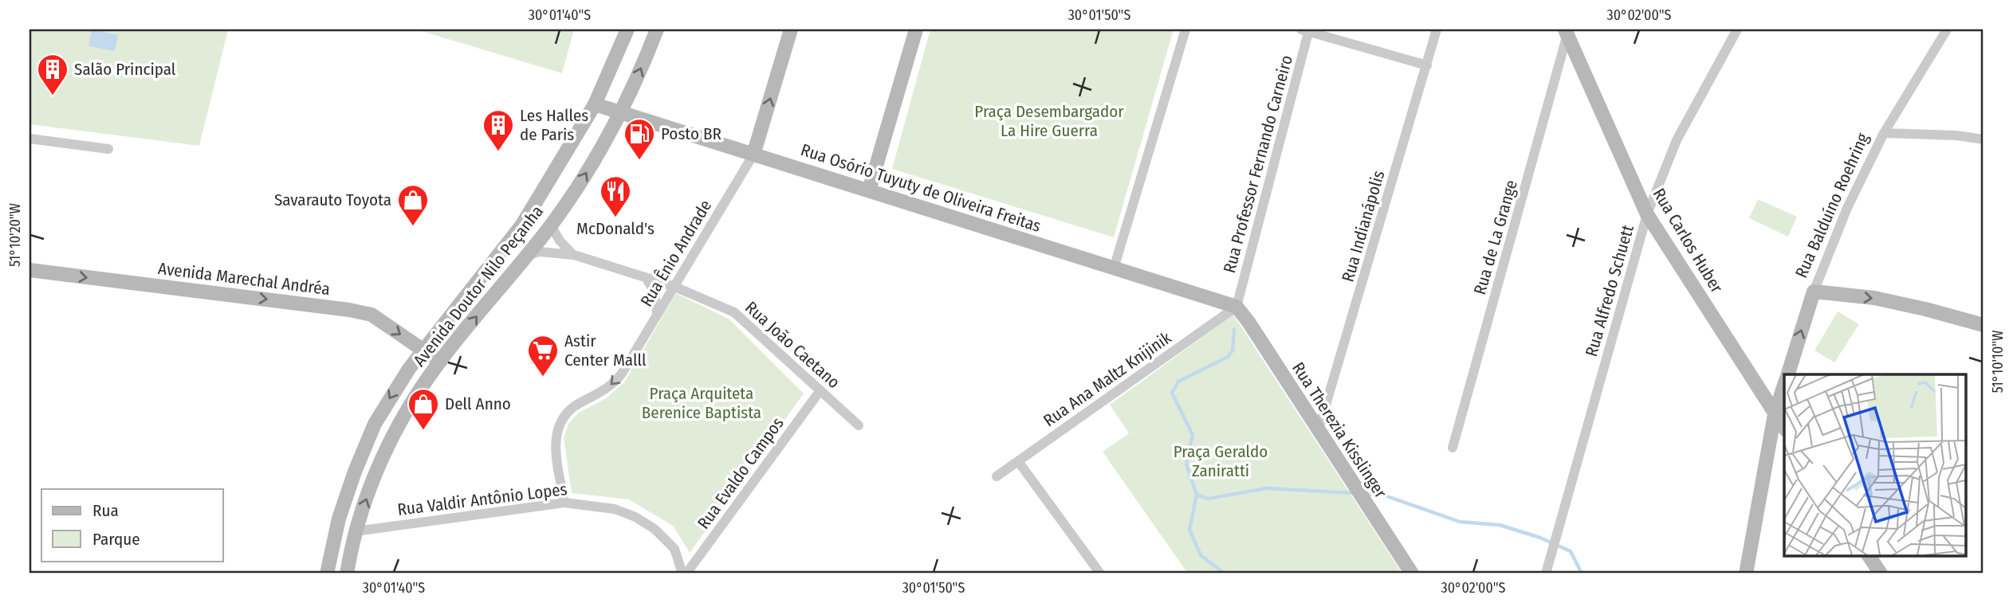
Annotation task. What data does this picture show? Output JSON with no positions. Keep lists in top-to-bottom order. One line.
{"streets":{"main road":["Rua Osório Tuyuty de Oliveira Freitas","Rua Balduíno Roehring","Rua Carlos Huber","Avenida Marechal Andréa","Avenida Doutor Nilo Peçanha","Rua Therezia Kisslinger"],"street":["Rua Professor Fernando Carneiro","Rua Indianápolis","Rua de La Grange","Rua Ênio Andrade","Rua Alfredo Schuett","Rua João Caetano","Rua Ana Maltz Knijinik","Rua Evaldo Campos","Rua Valdir Antônio Lopes"]},"crossings":[["Rua Professor Fernando Carneiro","Rua Osório Tuyuty de Oliveira Freitas"],["Rua Professor Fernando Carneiro","Rua Ana Maltz Knijinik"],["Rua Professor Fernando Carneiro","Rua Therezia Kisslinger"],["Rua Osório Tuyuty de Oliveira Freitas","Rua Ênio Andrade"],["Rua Osório Tuyuty de Oliveira Freitas","Avenida Doutor Nilo Peçanha"],["Rua Osório Tuyuty de Oliveira Freitas","Rua Ana Maltz Knijinik"],["Rua Osório Tuyuty de Oliveira Freitas","Rua Therezia Kisslinger"],["Rua Indianápolis","Rua Therezia Kisslinger"],["Rua de La Grange","Rua Carlos Huber"],["Rua Carlos Huber","Rua Alfredo Schuett"],["Rua Ênio Andrade","Rua João Caetano"],["Rua Ênio Andrade","Rua Valdir Antônio Lopes"],["Avenida Marechal Andréa","Avenida Doutor Nilo Peçanha"],["Avenida Doutor Nilo Peçanha","Rua João Caetano"],["Avenida Doutor Nilo Peçanha","Rua Valdir Antônio Lopes"],["Rua João Caetano","Rua Evaldo Campos"],["Rua Ana Maltz Knijinik","Rua Therezia Kisslinger"]],"one_way":["Rua Ênio Andrade","Avenida Marechal Andréa"],"parks":["Praça Desembargador La Hire Guerra","Praça Arquiteta Berenice Baptista","Praça Geraldo Zaniratti"],"places":{"building":["Salão Principal","Les Halles de Paris"],"fuel station":["Posto BR"],"restaurant":["McDonald's"],"shop":["Savarauto Toyota","Dell Anno"],"supermarket":["Astir Center Malll"]},"legend":["Rua","Parque"],"coordinates":["30°01'40\"S","30°01'50\"S","30°02'00\"S","51°10'20\"W","51°10'10\"W"]}
